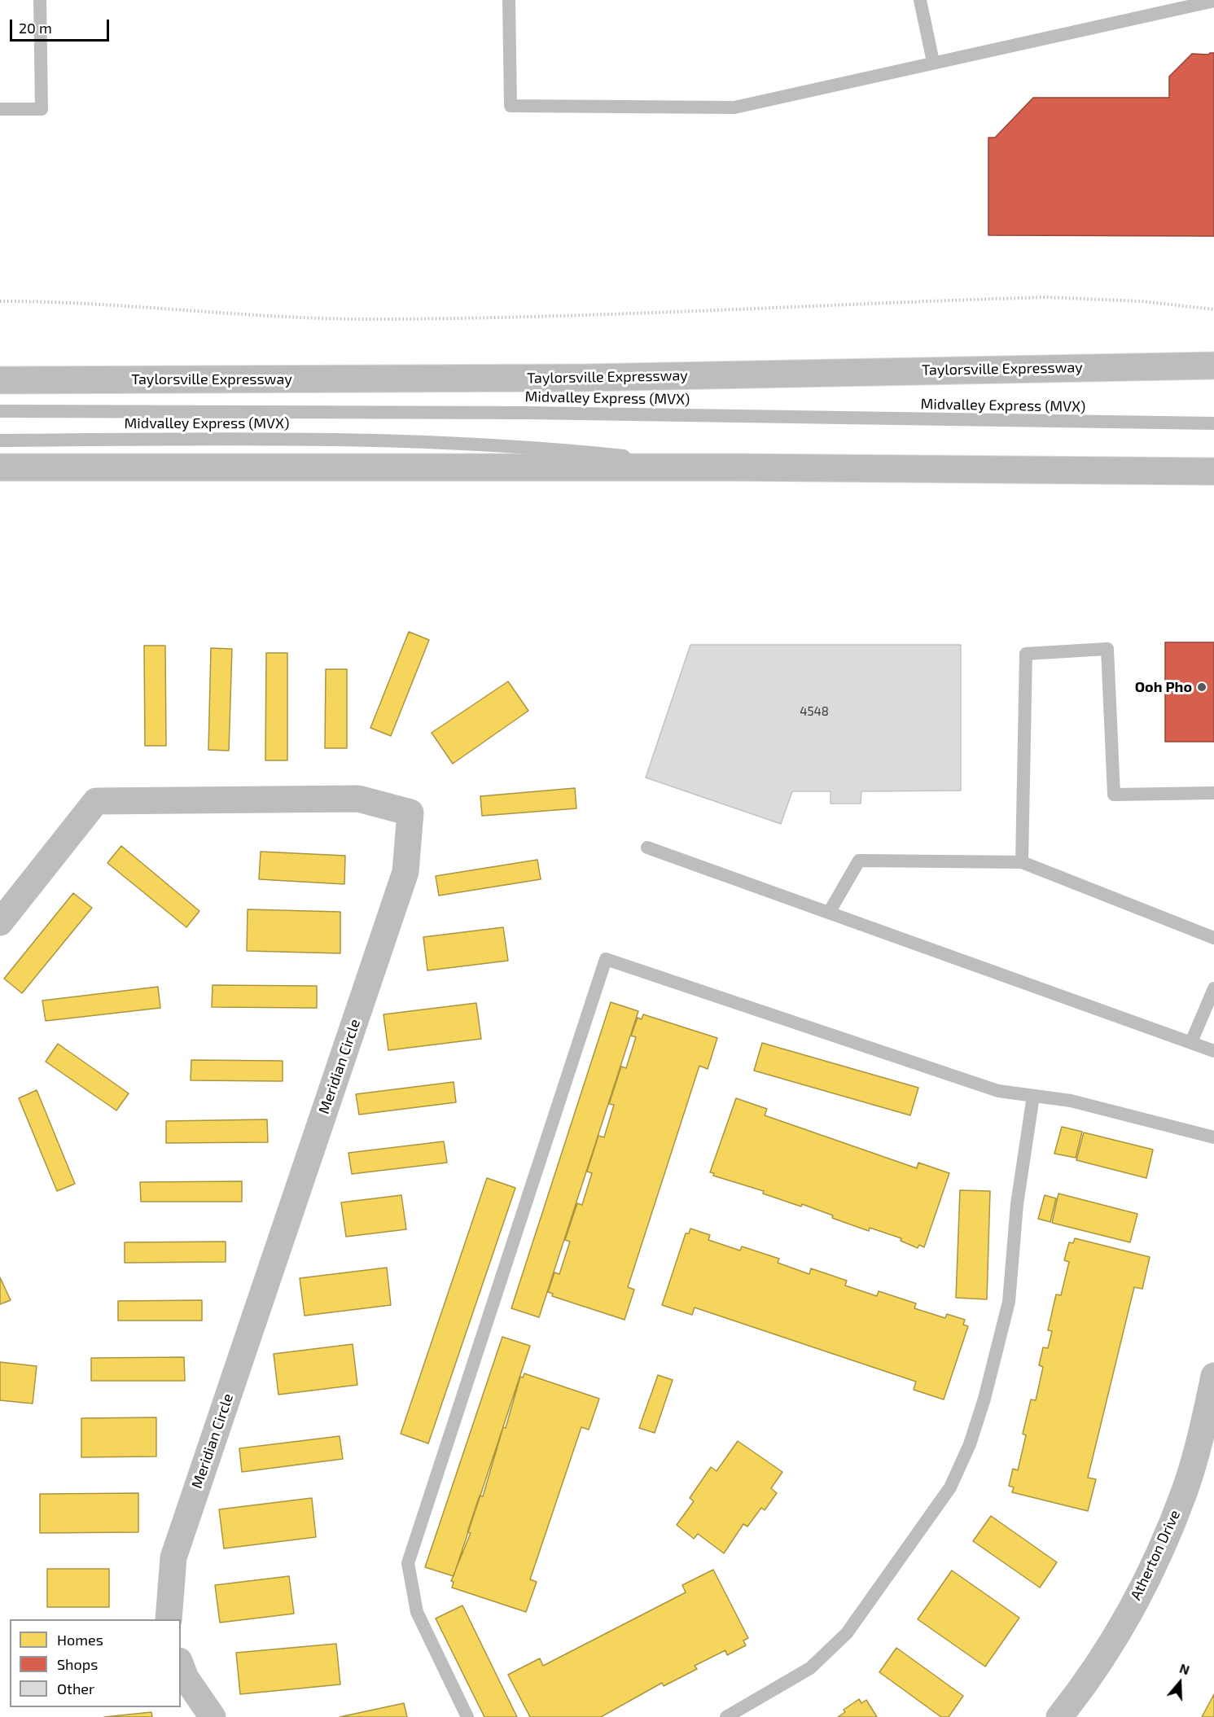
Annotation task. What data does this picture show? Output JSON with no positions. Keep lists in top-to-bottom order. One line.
{"streets":{"main road":["Taylorsville Expressway","Meridian Circle","Atherton Drive"],"lane":["Midvalley Express (MVX)"]},"places":["Ooh Pho"],"house_numbers":["4548"],"legend":["Homes","Shops","Other"],"scale_bar":"20 m","north":"top"}
